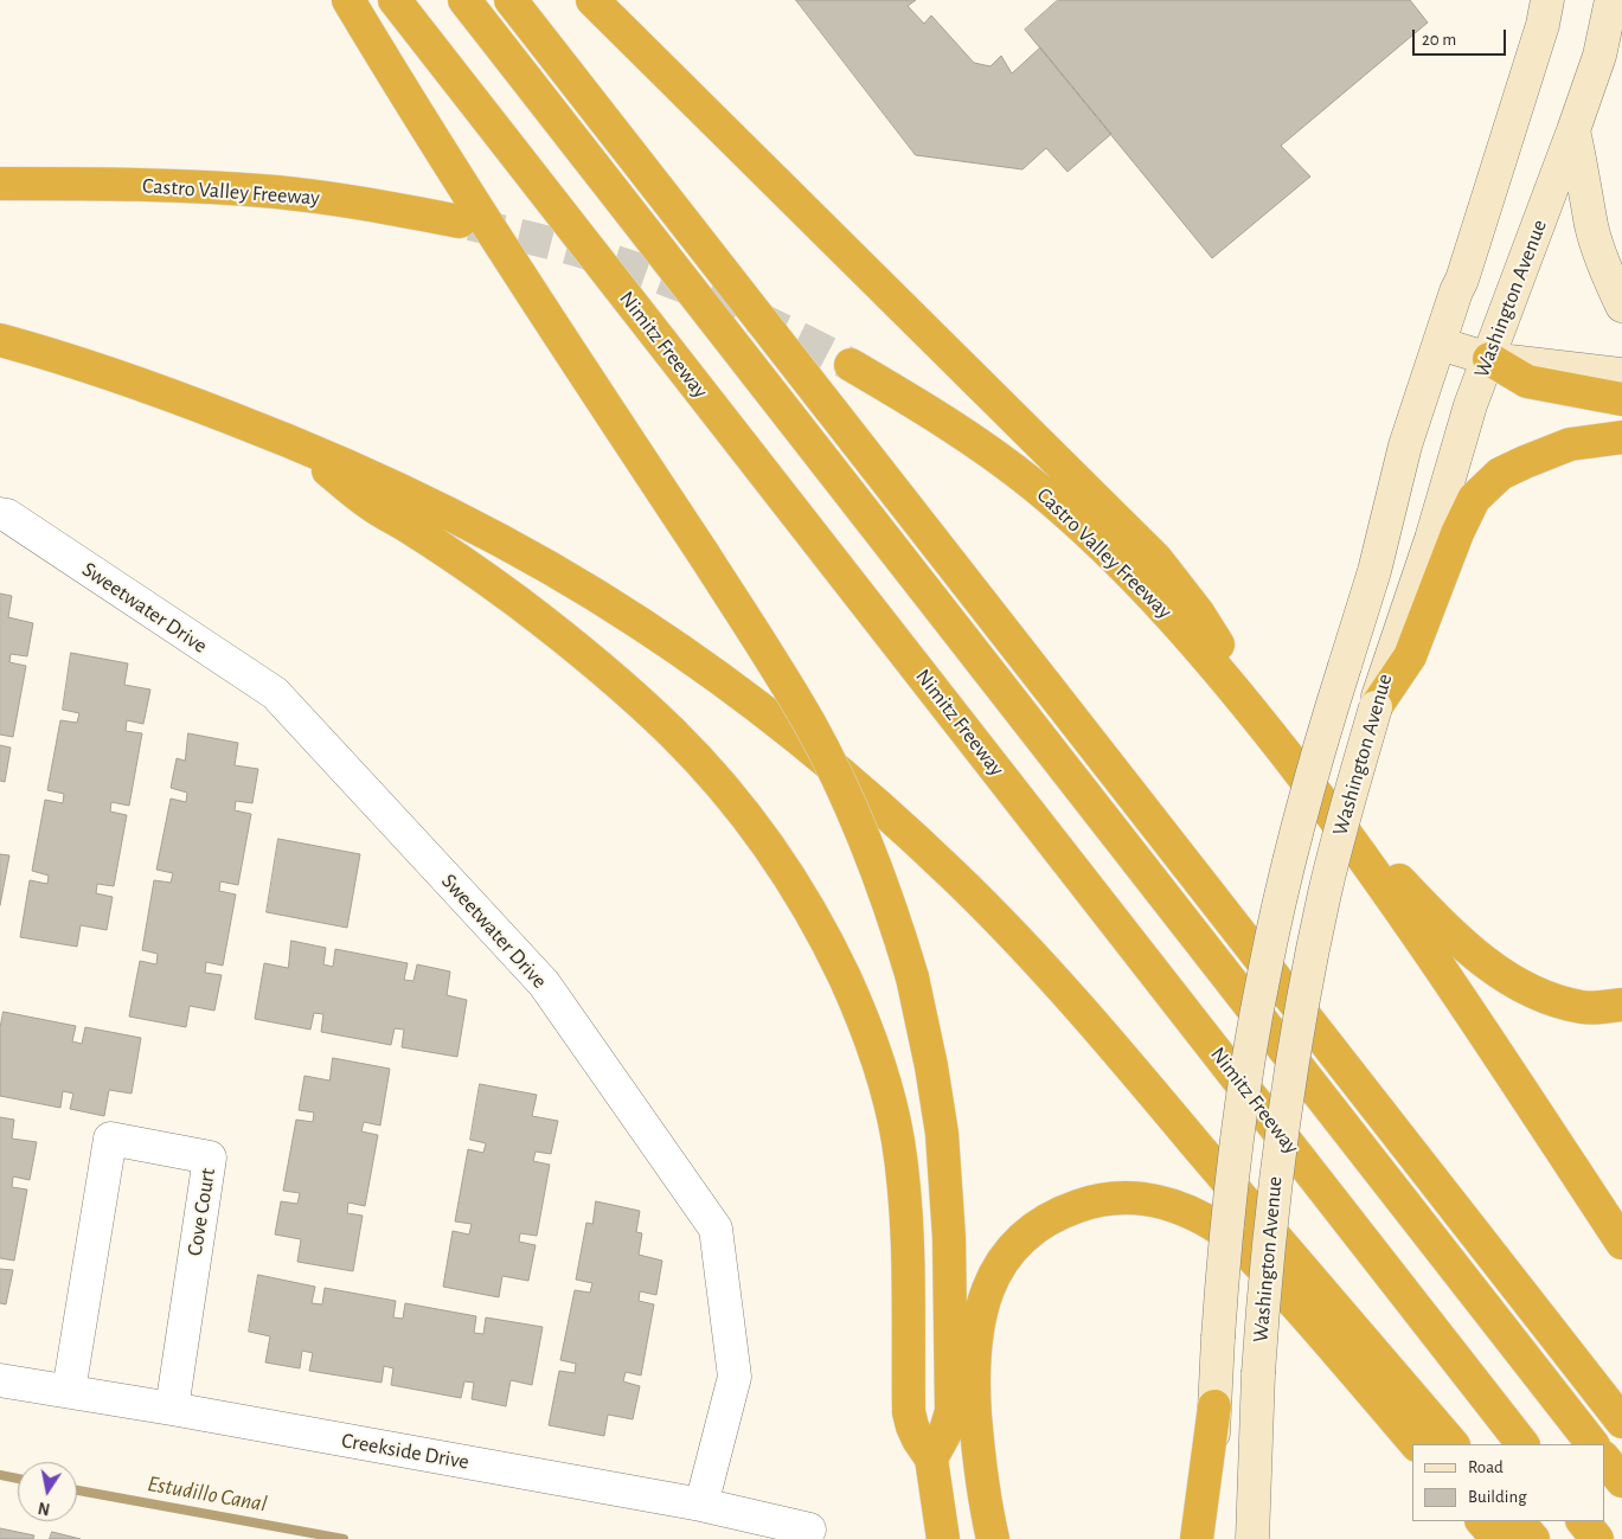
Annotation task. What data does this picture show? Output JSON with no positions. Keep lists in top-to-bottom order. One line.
{"streets":{"highway":["Castro Valley Freeway","Nimitz Freeway"],"main road":["Washington Avenue"],"street":["Sweetwater Drive","Cove Court","Creekside Drive"]},"crossings":[["Sweetwater Drive","Creekside Drive"],["Cove Court","Creekside Drive"]],"water":["Estudillo Canal"],"legend":["Road","Building"],"scale_bar":"20 m","north":"bottom"}
